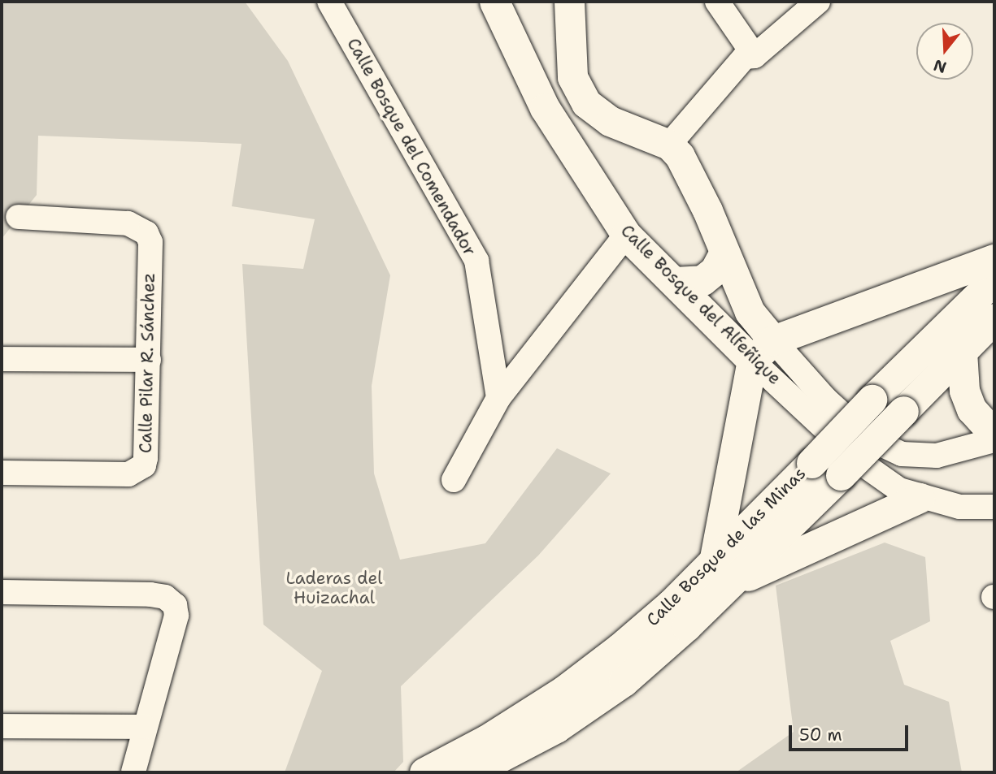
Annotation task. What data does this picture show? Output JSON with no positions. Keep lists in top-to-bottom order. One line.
{"streets":{"main road":["Calle Bosque del Alfeñique","Calle Bosque de las Minas"],"street":["Calle Bosque del Comendador","Calle Pilar R. Sánchez"]},"parks":["Laderas del Huizachal"],"scale_bar":"50 m","north":"bottom"}
